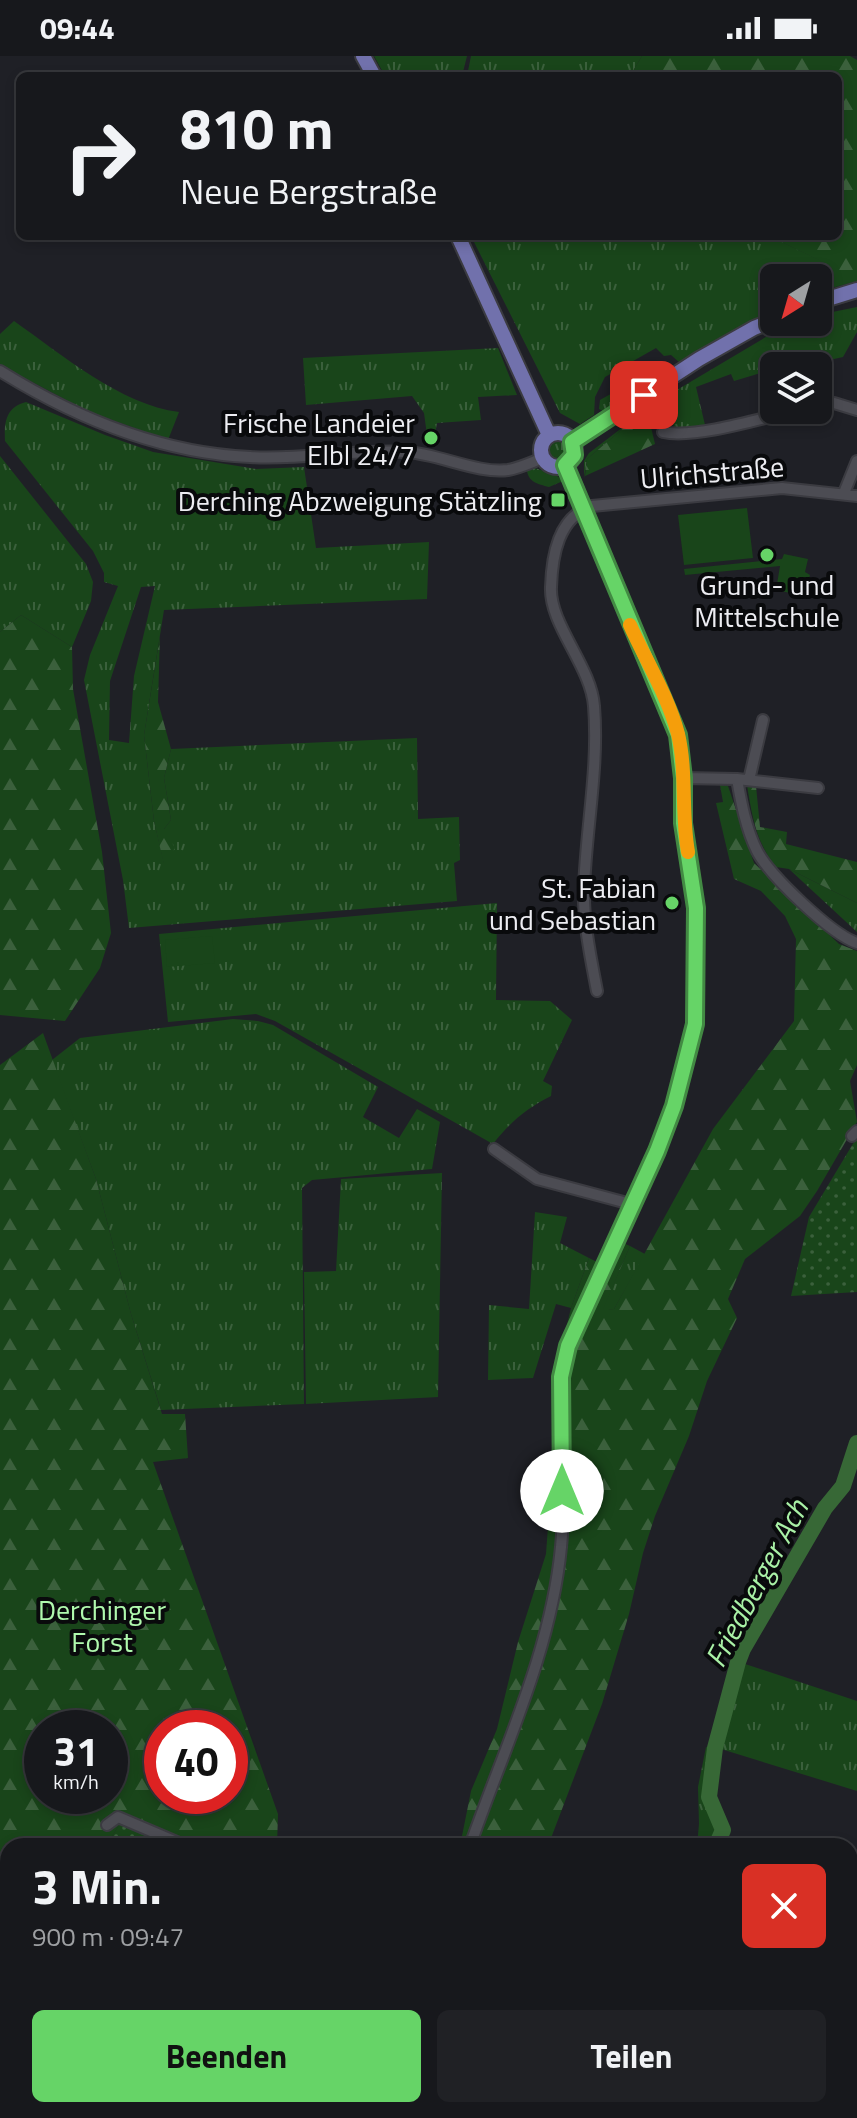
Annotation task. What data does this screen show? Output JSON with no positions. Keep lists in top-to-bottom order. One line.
{"streets":{"street":["Ulrichstraße"]},"water":["Friedberger Ach"],"parks":["Derchinger Forst"],"places":{"other":["Frische Landeier Elbl 24/7","Grund- und Mittelschule","St. Fabian und Sebastian"],"transit":["Derching Abzweigung Stätzling"]},"north":"bottom left","page":{"status":"09:44","turn":["810 m","Neue Bergstraße"],"speed":"31 km/h","limit":"40","heading":["3 Min.","900 m · 09:47"],"buttons":["Beenden","Teilen"]}}
